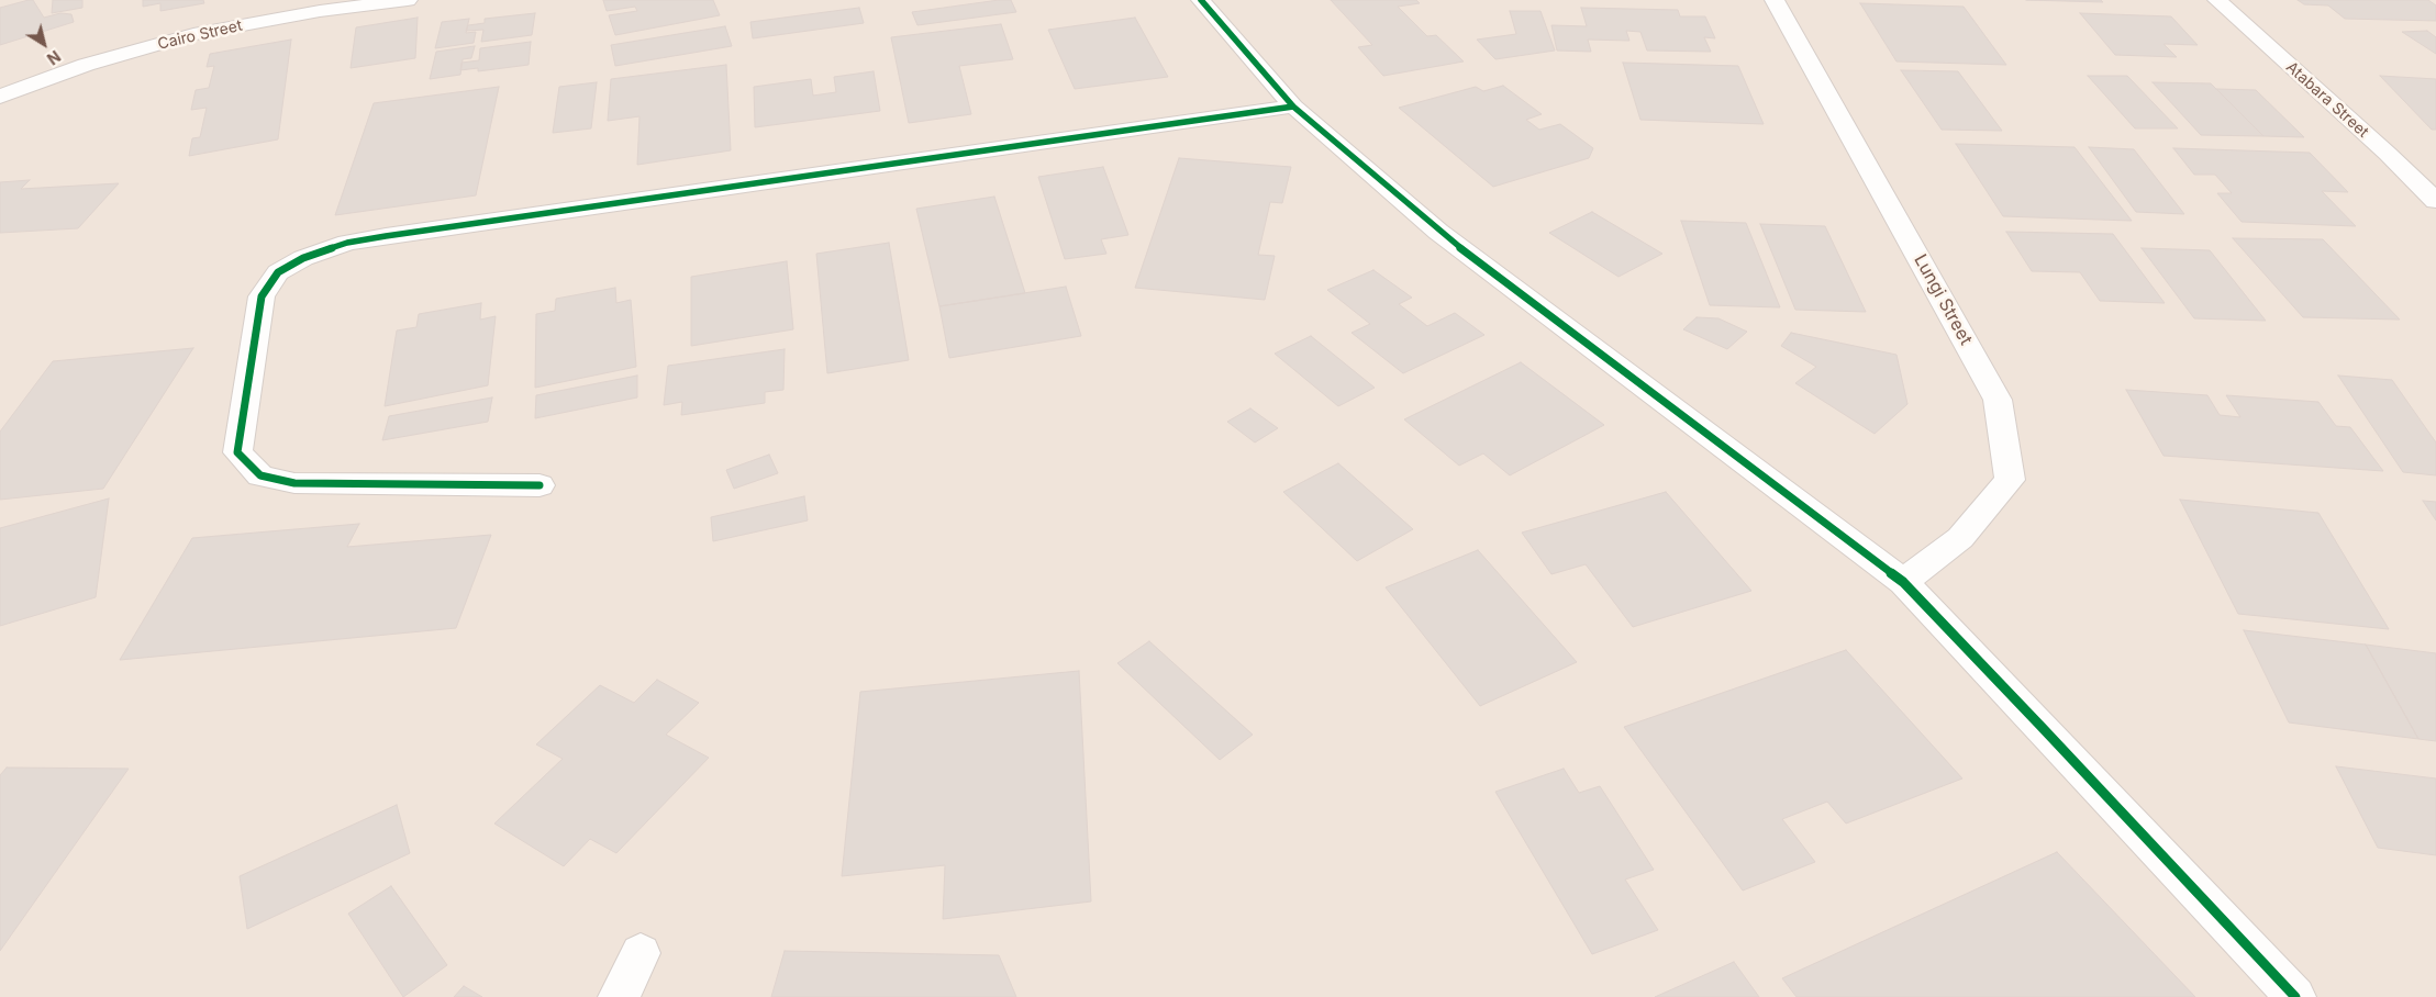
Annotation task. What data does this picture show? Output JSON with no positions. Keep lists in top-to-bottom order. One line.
{"streets":{"street":["Cairo Street","Atabara Street","Lungi Street"]},"north":"bottom right"}
